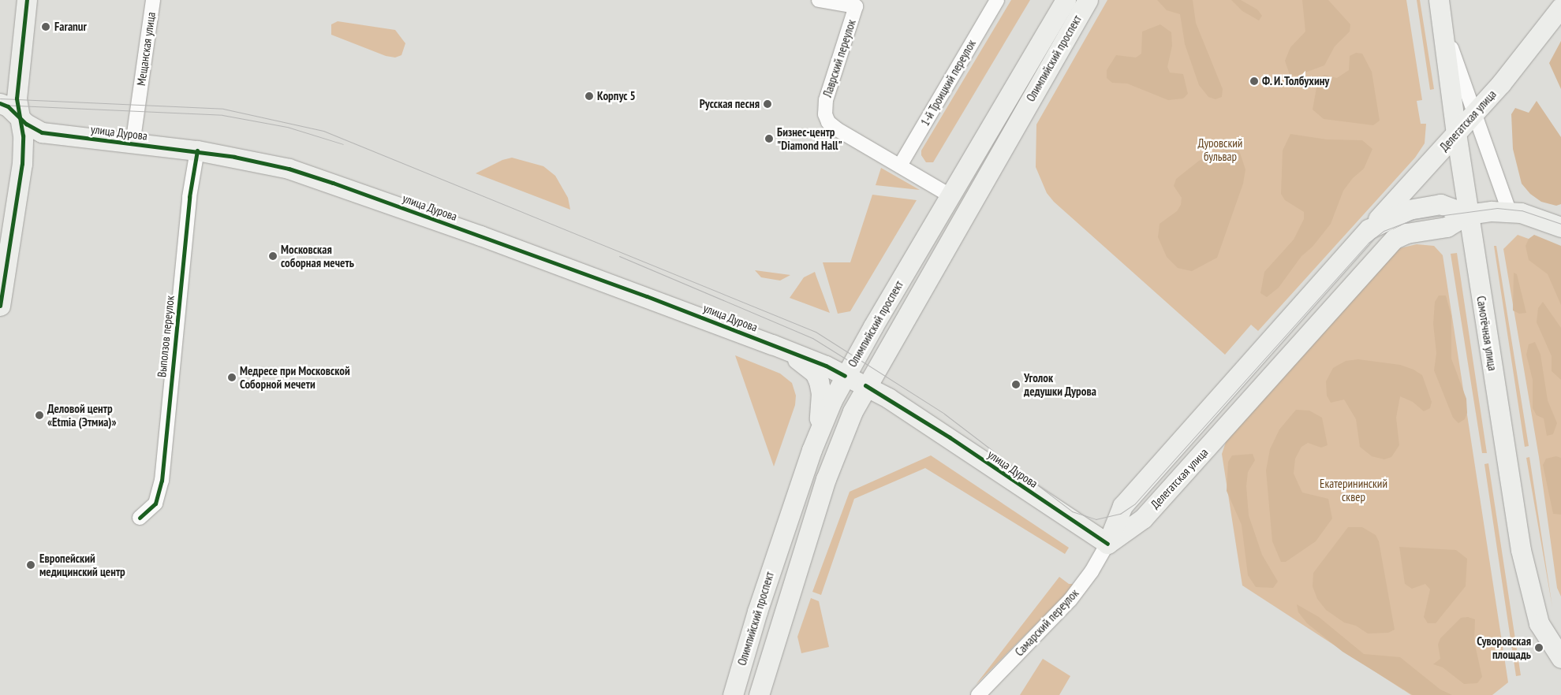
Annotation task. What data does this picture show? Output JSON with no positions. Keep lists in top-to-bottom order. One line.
{"streets":{"main road":["Олимпийский проспект","Делегатская улица","улица Дурова","Самотёчная улица"],"street":["Мещанская улица","Лаврский переулок","1-й Троицкий переулок","Выползов переулок","Самарский переулок"]},"crossings":[["Мещанская улица","улица Дурова"],["Лаврский переулок","Олимпийский проспект"],["Лаврский переулок","1-й Троицкий переулок"],["Олимпийский проспект","улица Дурова"],["Делегатская улица","улица Дурова"],["Делегатская улица","Самотёчная улица"],["Делегатская улица","Самарский переулок"],["улица Дурова","Выползов переулок"],["улица Дурова","Самарский переулок"]],"parks":["Дуровский бульвар","Екатерининский сквер"],"places":["Faranur","Ф. И. Толбухину","Корпус 5","Русская песня","Бизнес-центр \"Diamond Hall\"","Московская соборная мечеть","Медресе при Московской Соборной мечети","Уголок дедушки Дурова","Деловой центр «Etmia (Этмиа)»","Европейский медицинский центр","Суворовская площадь"]}
